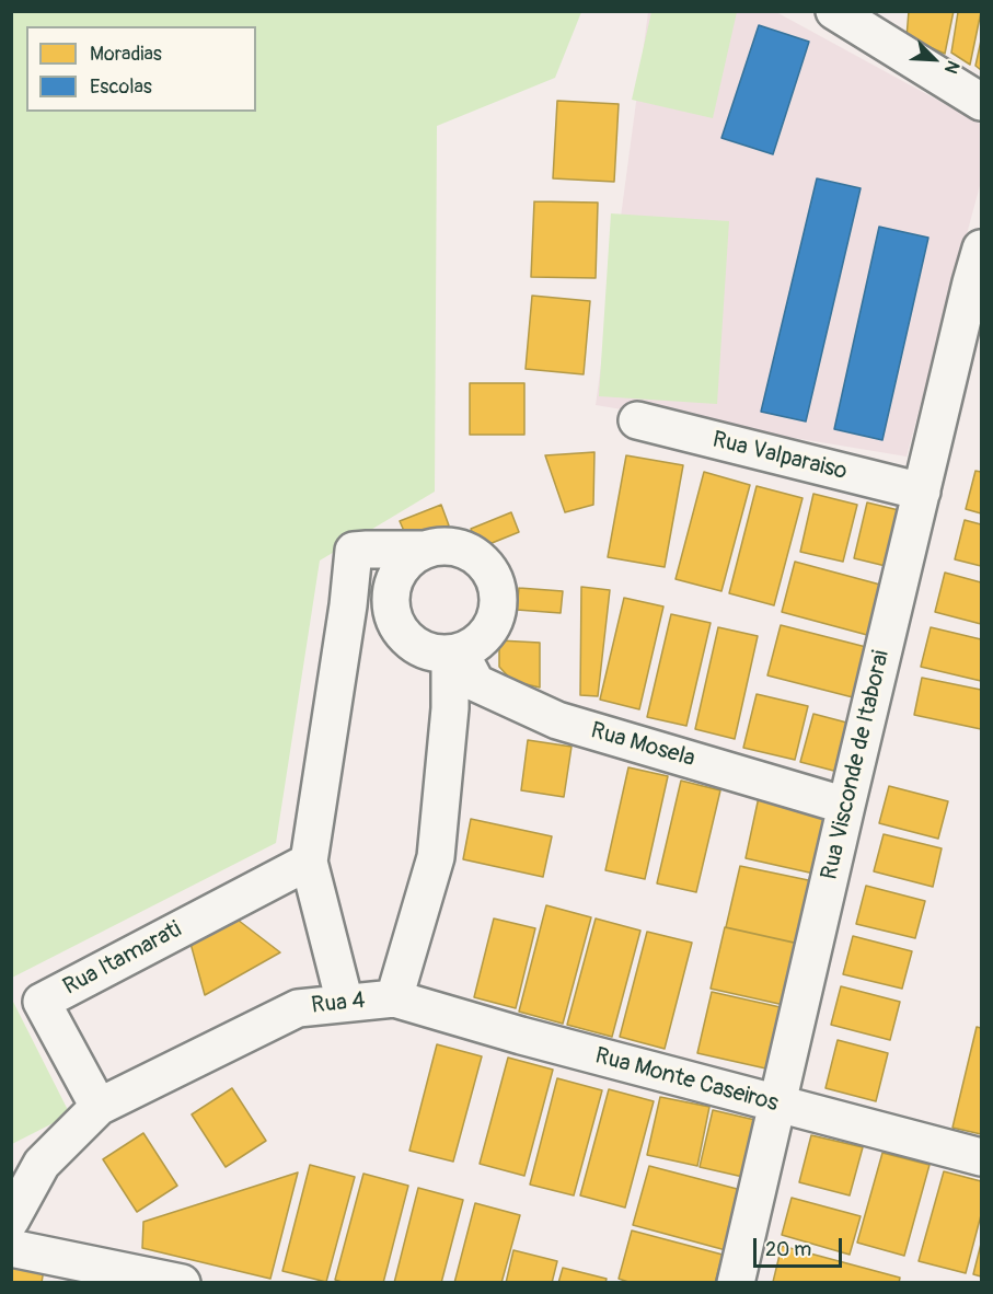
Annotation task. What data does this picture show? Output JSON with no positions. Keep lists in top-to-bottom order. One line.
{"streets":{"street":["Rua Valparaiso","Rua Mosela","Rua Visconde de Itaborai","Rua Itamarati","Rua 4","Rua Monte Caseiros"]},"crossings":[["Rua Valparaiso","Rua Visconde de Itaborai"],["Rua Mosela","Rua Visconde de Itaborai"],["Rua Mosela","Rua 4"],["Rua Visconde de Itaborai","Rua Monte Caseiros"],["Rua Itamarati","Rua 4"],["Rua 4","Rua Monte Caseiros"]],"legend":["Moradias","Escolas"],"scale_bar":"20 m","north":"bottom right"}
